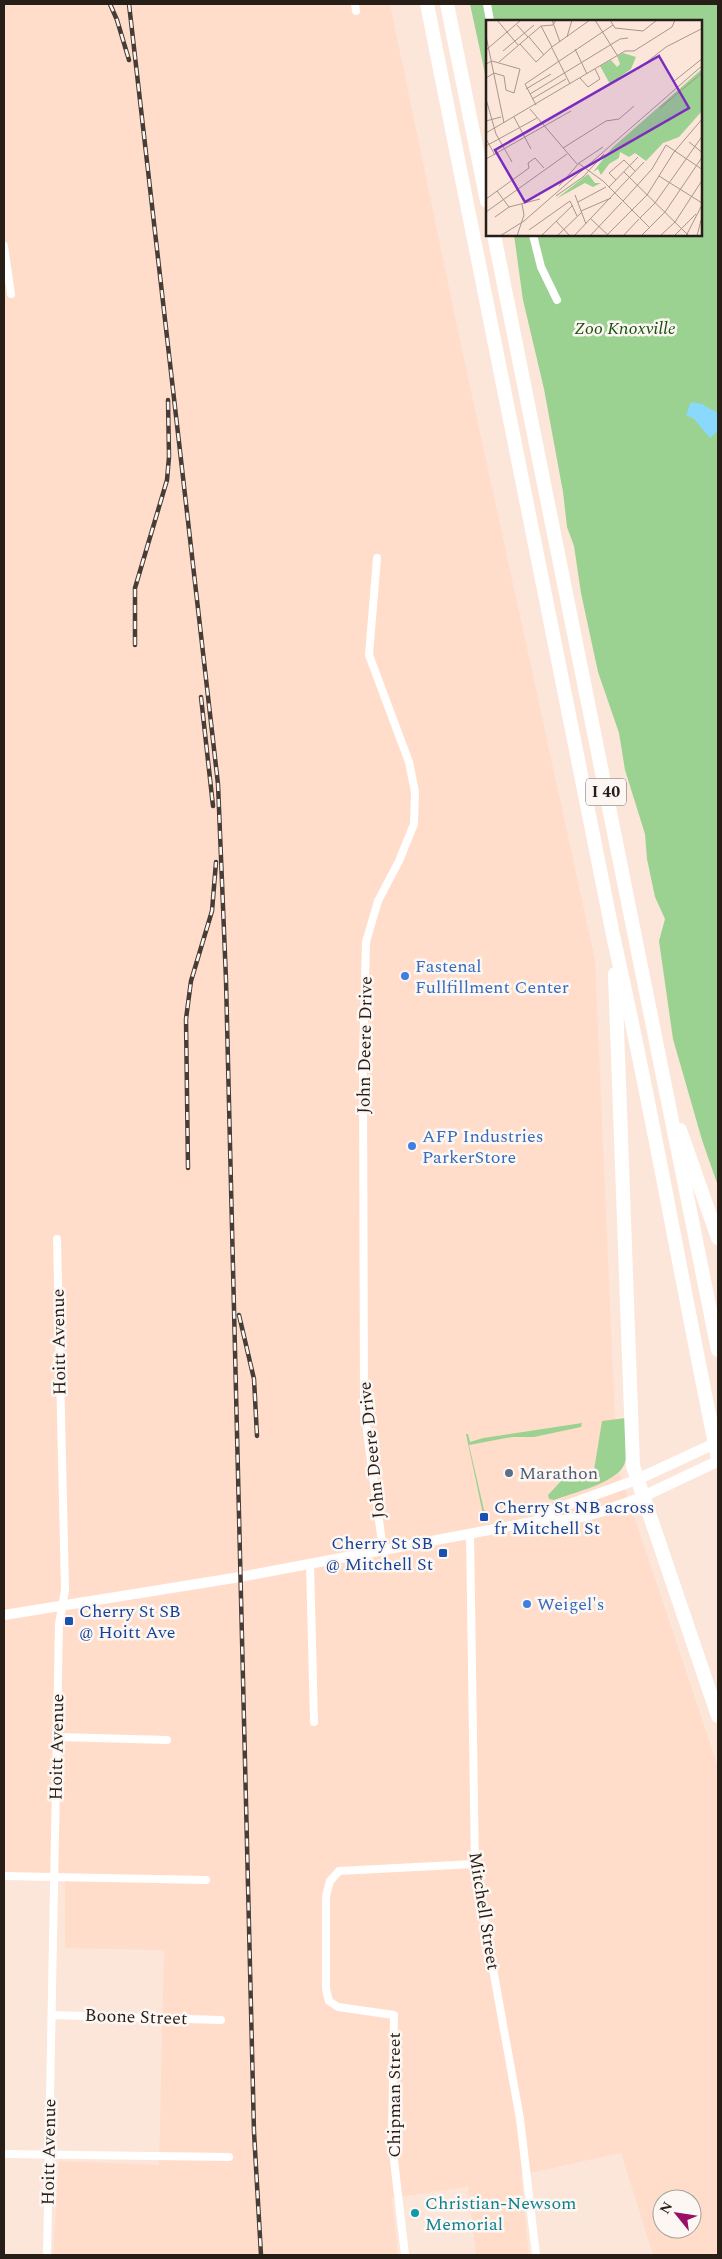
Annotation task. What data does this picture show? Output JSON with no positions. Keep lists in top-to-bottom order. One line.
{"streets":{"highway":["I 40"],"street":["John Deere Drive","Hoitt Avenue","Mitchell Street","Boone Street","Chipman Street"]},"crossings":[["Hoitt Avenue","Boone Street"],["Mitchell Street","Chipman Street"]],"parks":["Zoo Knoxville"],"places":{"other":["Fastenal Fullfillment Center","AFP Industries ParkerStore","Marathon","Weigel's","Christian-Newsom Memorial"],"transit":["Cherry St NB across fr Mitchell St","Cherry St SB @ Mitchell St","Cherry St SB @ Hoitt Ave"]},"north":"top left"}
